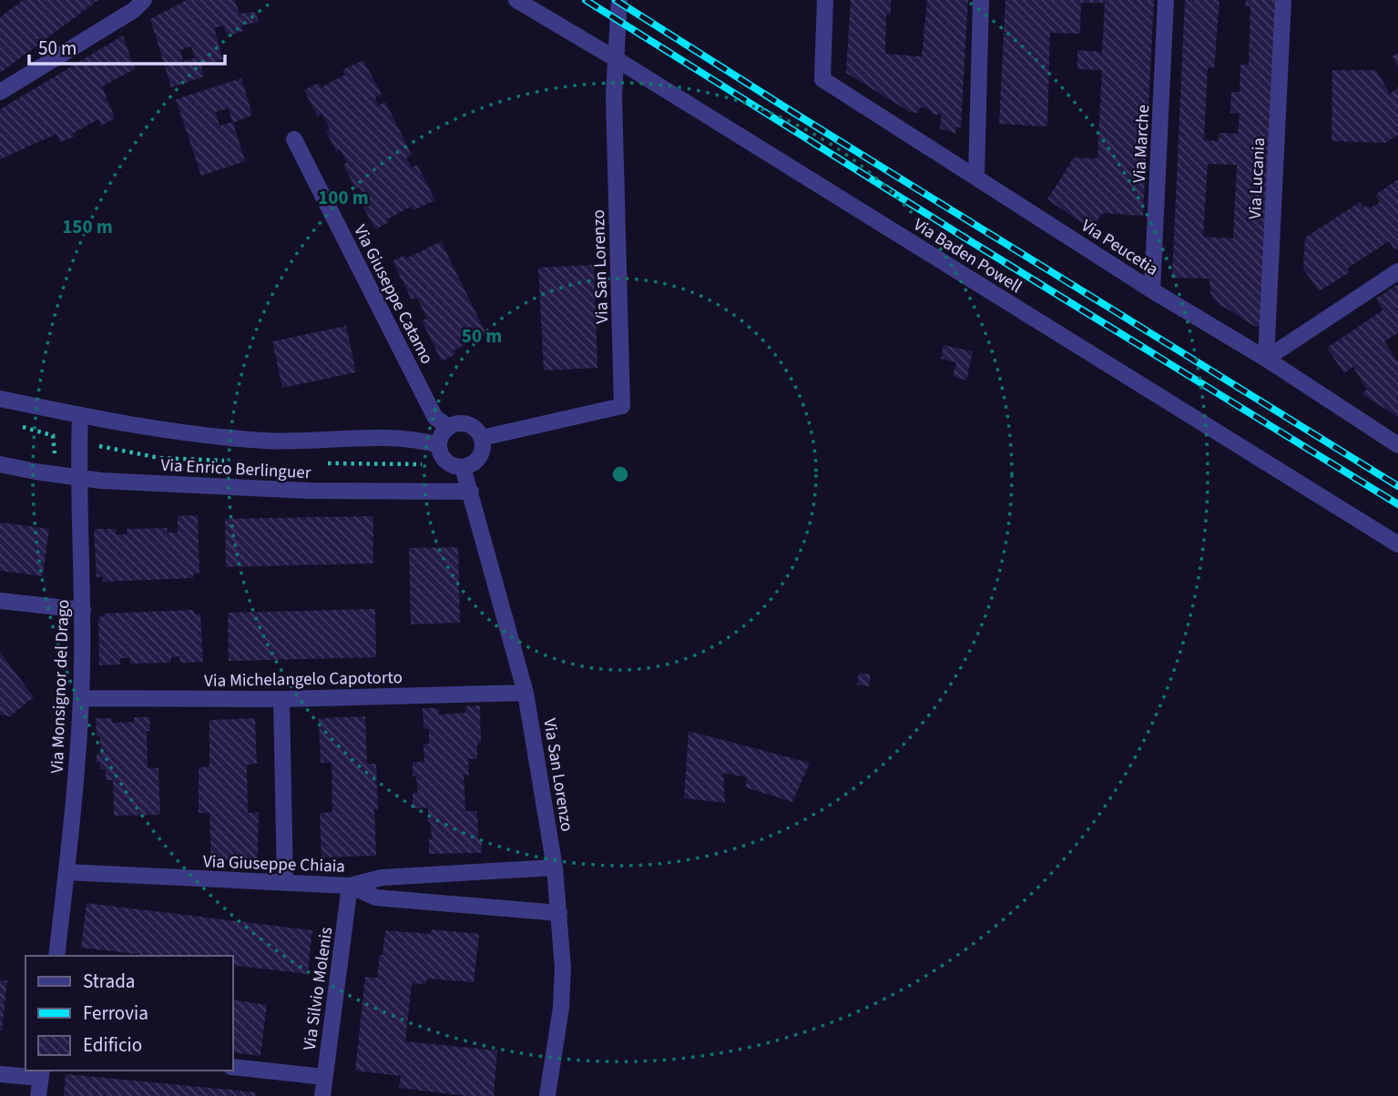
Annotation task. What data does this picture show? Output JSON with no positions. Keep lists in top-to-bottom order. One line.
{"streets":{"street":["Via Marche","Via Lucania","Via Peucetia","Via Baden Powell","Via San Lorenzo","Via Giuseppe Catamo","Via Enrico Berlinguer","Via Michelangelo Capotorto","Via Monsignor del Drago","Via Giuseppe Chiaia","Via Silvio Molenis"]},"crossings":[["Via Marche","Via Peucetia"],["Via Lucania","Via Peucetia"],["Via Baden Powell","Via San Lorenzo"],["Via San Lorenzo","Via Giuseppe Catamo"],["Via San Lorenzo","Via Enrico Berlinguer"],["Via San Lorenzo","Via Michelangelo Capotorto"],["Via San Lorenzo","Via Giuseppe Chiaia"],["Via Enrico Berlinguer","Via Monsignor del Drago"],["Via Michelangelo Capotorto","Via Monsignor del Drago"],["Via Monsignor del Drago","Via Giuseppe Chiaia"],["Via Giuseppe Chiaia","Via Silvio Molenis"]],"legend":["Strada","Ferrovia","Edificio"],"scale_bar":"50 m","rings":["100 m","150 m","50 m"]}
